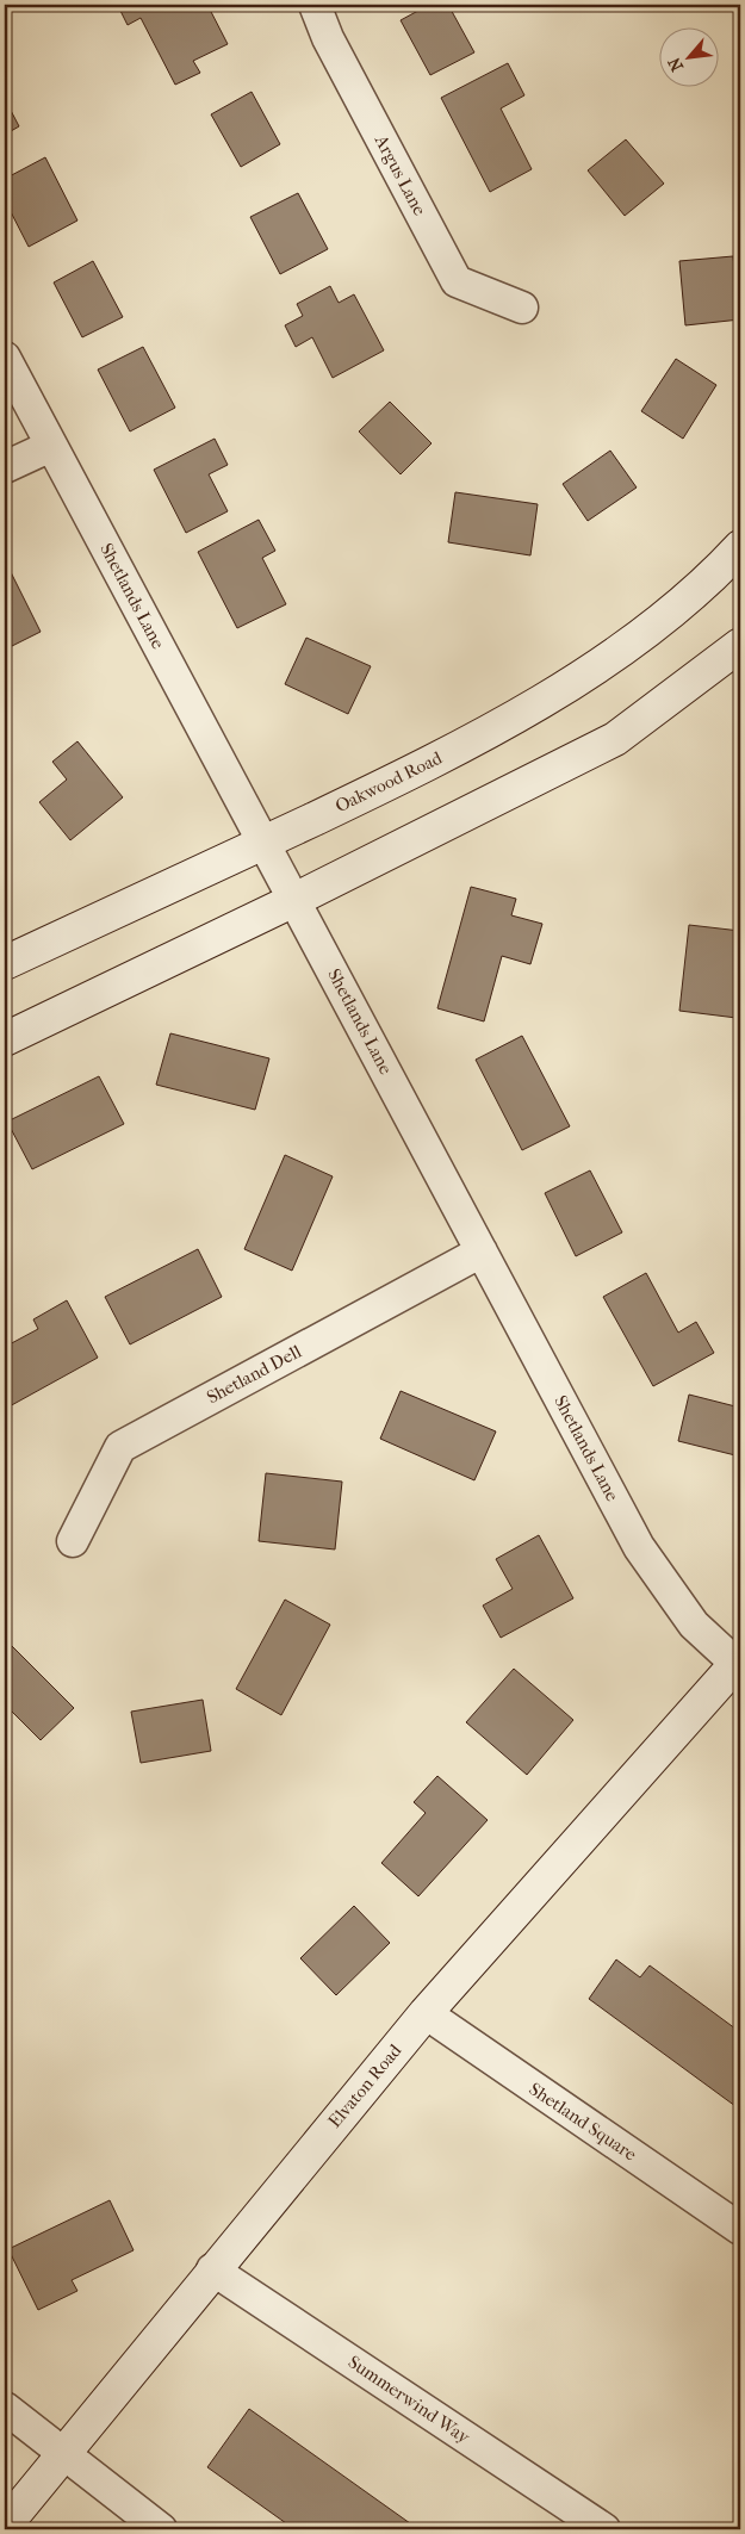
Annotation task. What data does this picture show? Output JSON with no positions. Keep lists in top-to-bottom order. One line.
{"streets":{"street":["Argus Lane","Shetlands Lane","Oakwood Road","Shetland Dell","Elvaton Road","Shetland Square","Summerwind Way"]},"crossings":[["Shetlands Lane","Oakwood Road"],["Shetlands Lane","Shetland Dell"],["Shetlands Lane","Elvaton Road"],["Elvaton Road","Shetland Square"],["Elvaton Road","Summerwind Way"]],"north":"bottom left"}
